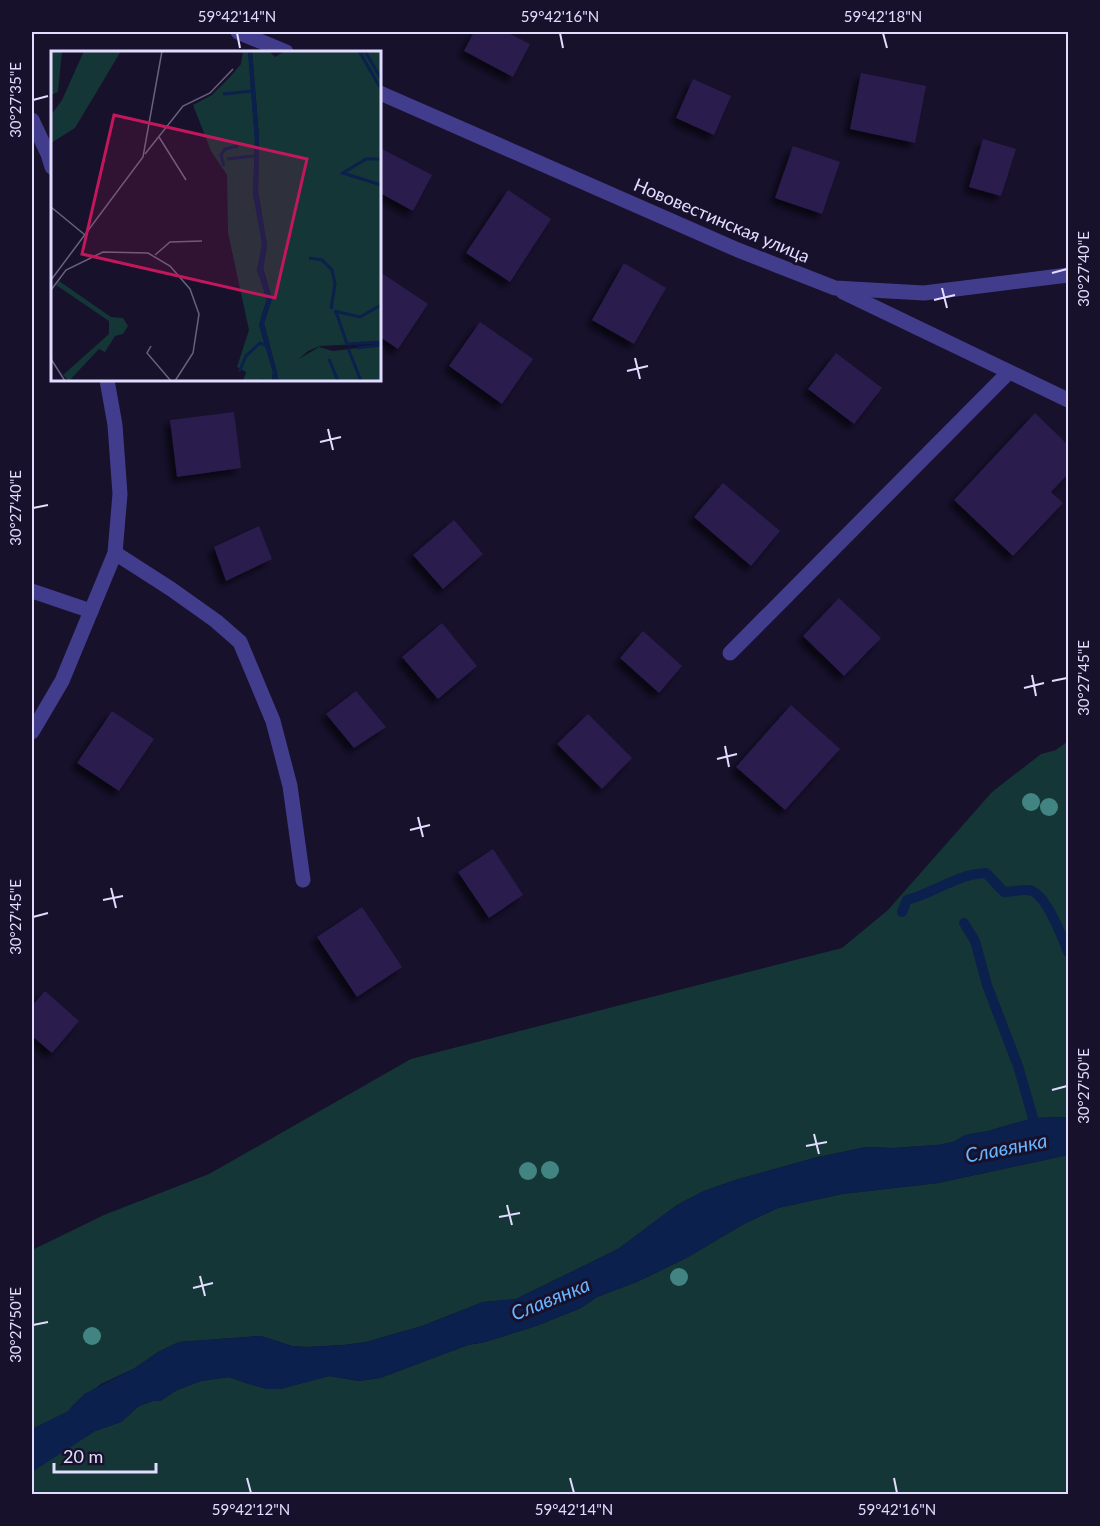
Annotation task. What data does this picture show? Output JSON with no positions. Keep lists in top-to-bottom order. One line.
{"streets":{"street":["Нововестинская улица"]},"water":["Славянка"],"scale_bar":"20 m","coordinates":["59°42'14\"N","59°42'16\"N","59°42'18\"N","30°27'35\"E","30°27'40\"E","30°27'45\"E","30°27'50\"E","59°42'12\"N"]}
